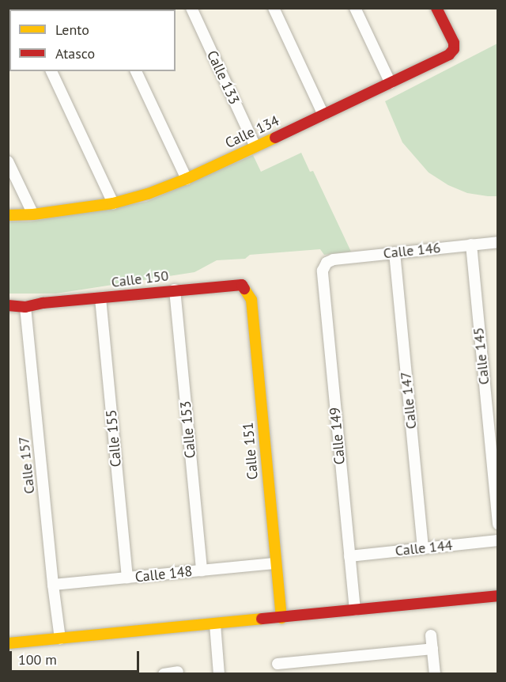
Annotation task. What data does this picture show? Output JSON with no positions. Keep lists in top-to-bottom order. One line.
{"streets":{"street":["Calle 133","Calle 134","Calle 146","Calle 150","Calle 145","Calle 147","Calle 153","Calle 149","Calle 155","Calle 151","Calle 157","Calle 144","Calle 148"]},"crossings":[["Calle 133","Calle 134"],["Calle 146","Calle 145"],["Calle 146","Calle 147"],["Calle 146","Calle 149"],["Calle 150","Calle 153"],["Calle 150","Calle 155"],["Calle 150","Calle 151"],["Calle 150","Calle 157"],["Calle 147","Calle 144"],["Calle 153","Calle 148"],["Calle 149","Calle 144"],["Calle 155","Calle 148"],["Calle 151","Calle 148"],["Calle 157","Calle 148"]],"legend":["Lento","Atasco"],"scale_bar":"100 m"}
